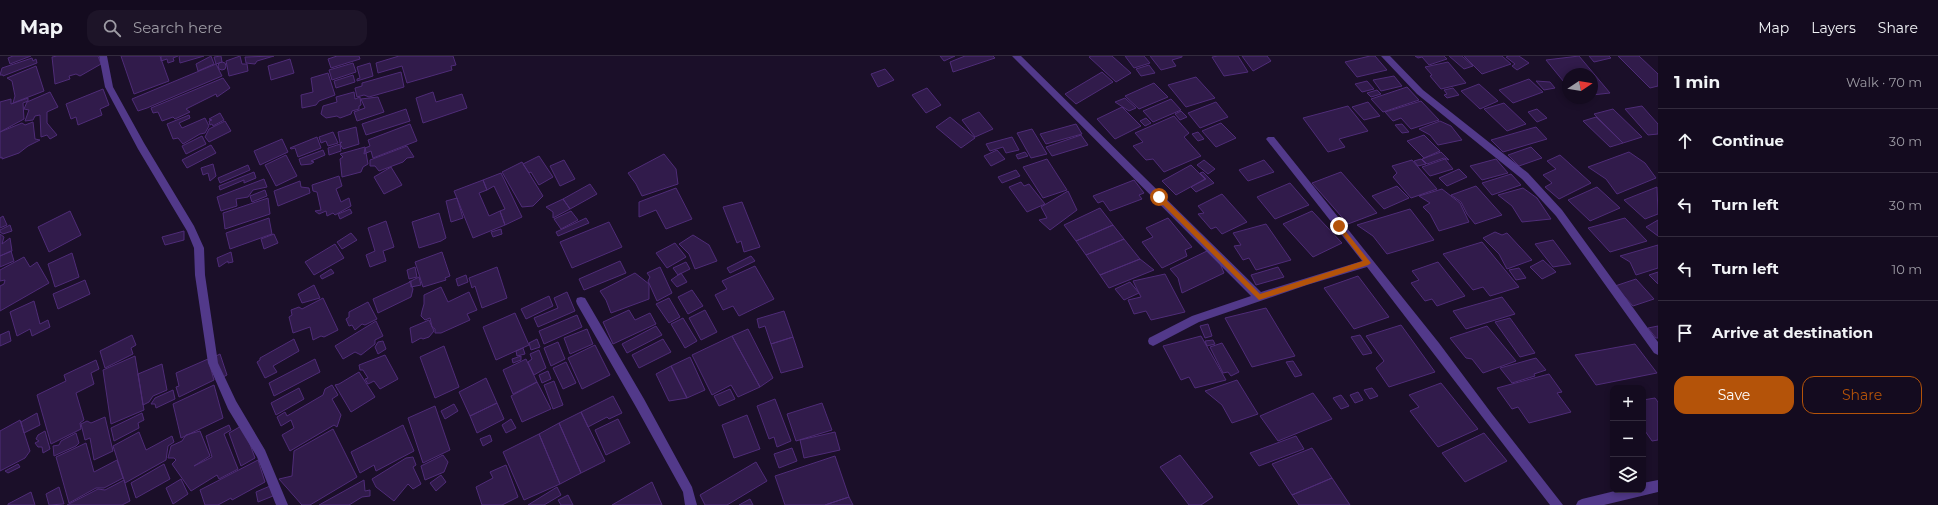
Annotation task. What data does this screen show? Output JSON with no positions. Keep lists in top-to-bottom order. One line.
{"north":"right","page":{"header":"Map","search":"Search here","nav":["Map","Layers","Share"],"heading":["1 min","Walk · 70 m"],"list":[["Continue","30 m"],["Turn left","30 m"],["Turn left","10 m"],"Arrive at destination"],"buttons":["Save","Share"],"map_buttons":["+","−"]}}
